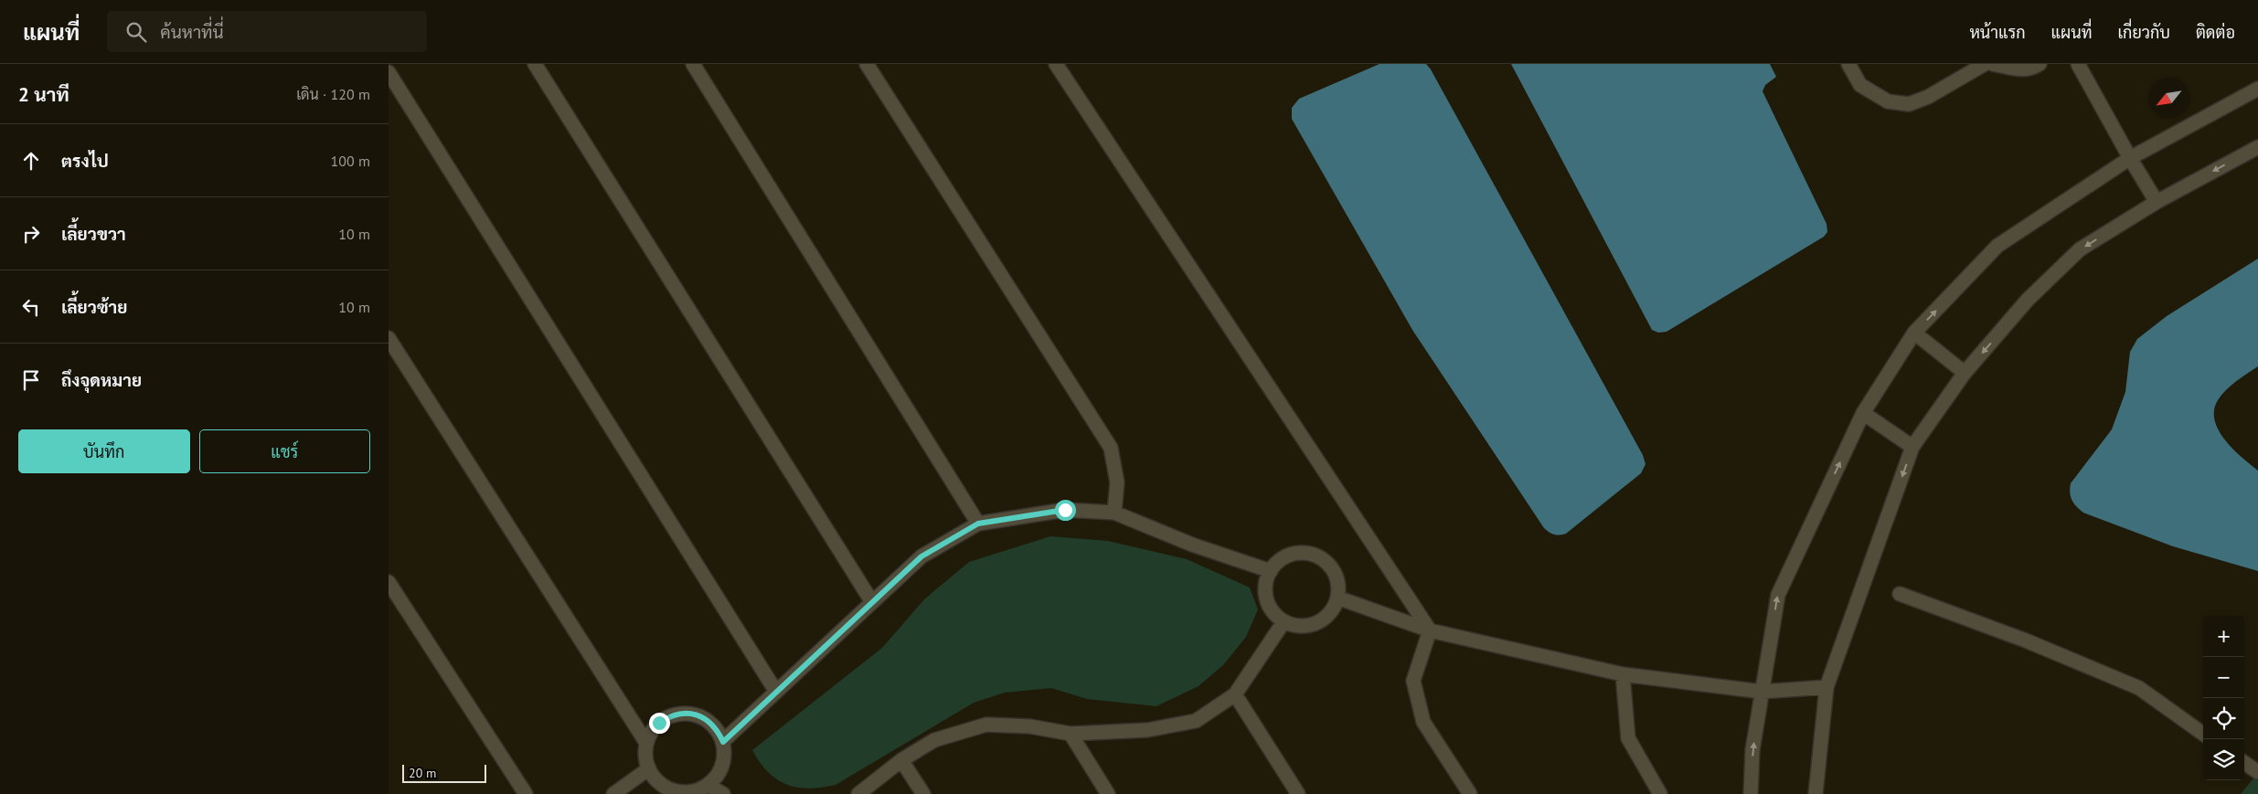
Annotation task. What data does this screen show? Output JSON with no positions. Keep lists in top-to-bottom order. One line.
{"scale_bar":"20 m","north":"bottom left","page":{"header":"แผนที่","search":"ค้นหาที่นี่","nav":["หน้าแรก","แผนที่","เกี่ยวกับ","ติดต่อ"],"heading":["2 นาที","เดิน · 120 m"],"list":[["ตรงไป","100 m"],["เลี้ยวขวา","10 m"],["เลี้ยวซ้าย","10 m"],"ถึงจุดหมาย"],"buttons":["บันทึก","แชร์"],"map_buttons":["+","−"],"scale":"20 m"}}
